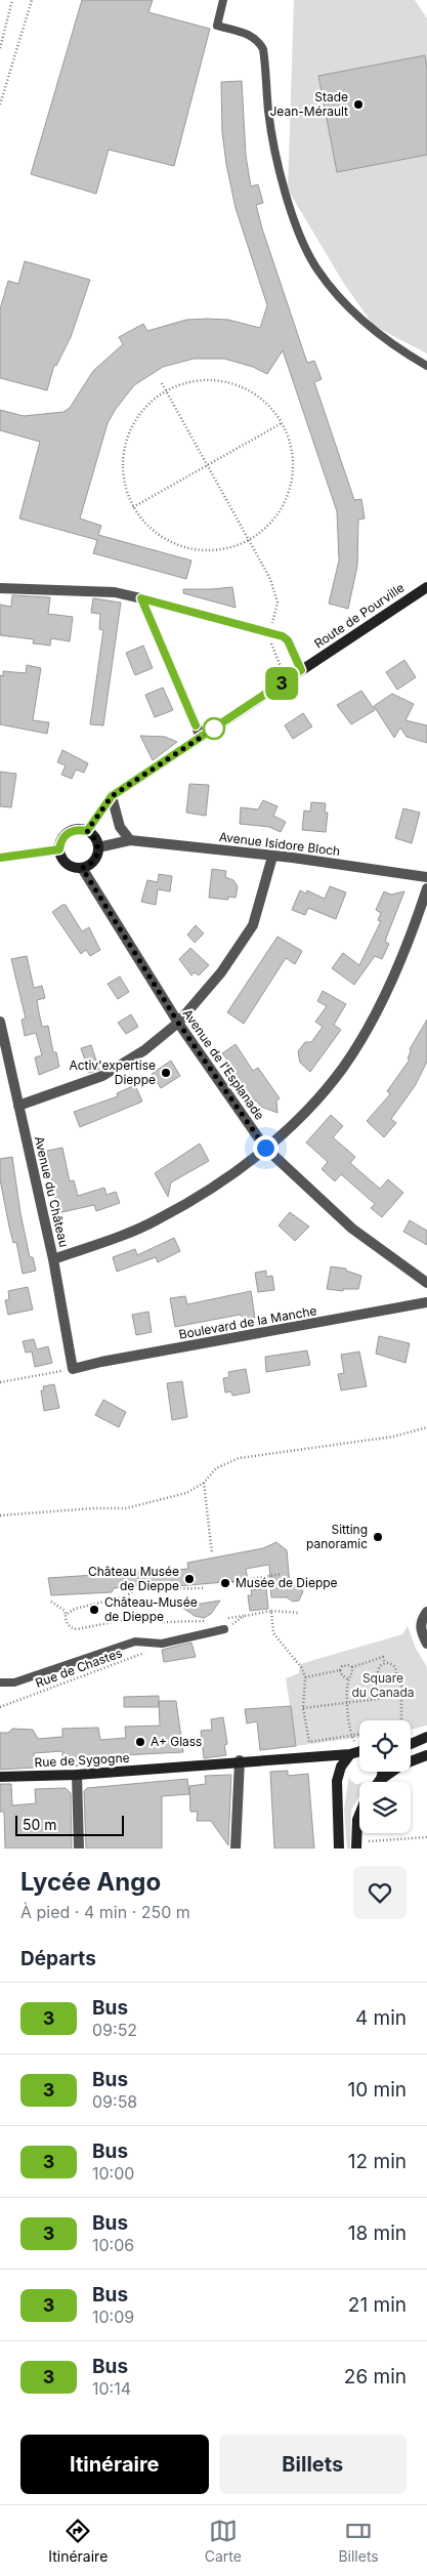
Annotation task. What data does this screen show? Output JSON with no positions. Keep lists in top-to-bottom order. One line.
{"streets":{"street":["Route de Pourville","Avenue Isidore Bloch","Avenue de l'Esplanade","Avenue du Château","Boulevard de la Manche","Rue de Sygogne"],"path":["Rue de Chastes"]},"crossings":[["Route de Pourville","Avenue Isidore Bloch"],["Route de Pourville","Avenue de l'Esplanade"],["Avenue Isidore Bloch","Avenue de l'Esplanade"],["Avenue du Château","Boulevard de la Manche"]],"parks":["Square du Canada"],"places":["Stade Jean-Mérault","Activ'expertise Dieppe","Sitting panoramic","Château Musée de Dieppe","Musée de Dieppe","Château-Musée de Dieppe","A+ Glass"],"lines":["bus line 3"],"scale_bar":"50 m","page":{"on_map":"3","scale":"50 m","heading":[["Lycée Ango","À pied · 4 min · 250 m"],"Départs"],"list":[{"mark":"3","name":"Bus","note":"09:52","value":"4 min"},{"mark":"3","name":"Bus","note":"09:58","value":"10 min"},{"mark":"3","name":"Bus","note":"10:00","value":"12 min"},{"mark":"3","name":"Bus","note":"10:06","value":"18 min"},{"mark":"3","name":"Bus","note":"10:09","value":"21 min"},{"mark":"3","name":"Bus","note":"10:14","value":"26 min"}],"buttons":["Itinéraire","Billets"],"tabs":["Itinéraire","Carte","Billets"]}}
